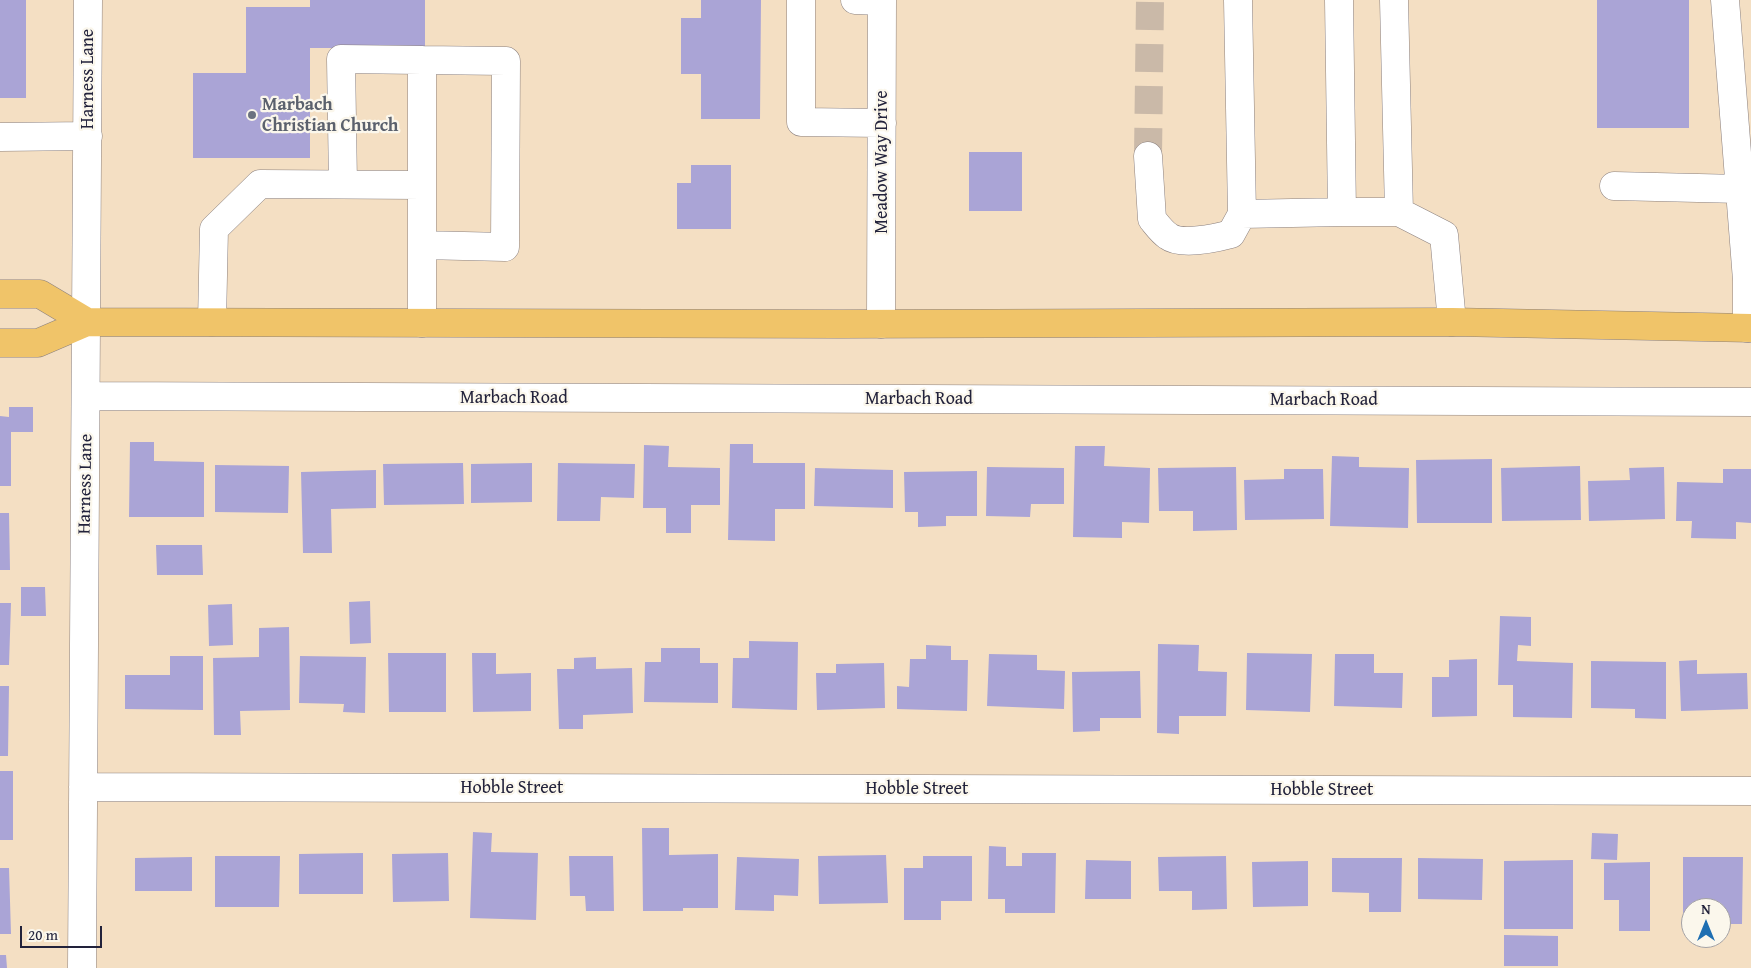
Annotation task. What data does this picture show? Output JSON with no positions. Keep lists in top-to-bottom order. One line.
{"streets":{"street":["Harness Lane","Meadow Way Drive","Marbach Road","Hobble Street"]},"crossings":[["Harness Lane","Marbach Road"],["Harness Lane","Hobble Street"]],"places":["Marbach Christian Church"],"scale_bar":"20 m","north":"top"}
